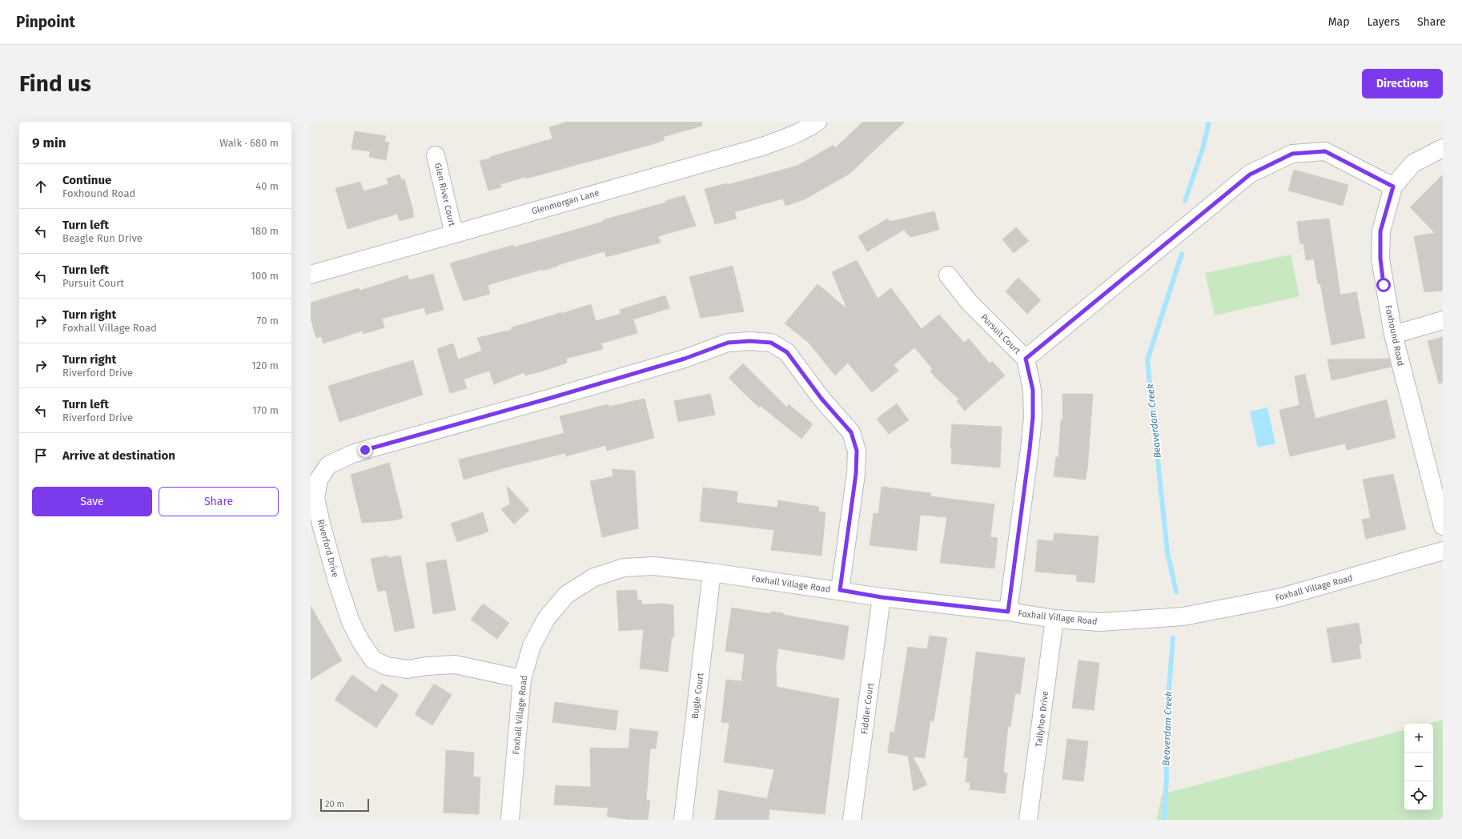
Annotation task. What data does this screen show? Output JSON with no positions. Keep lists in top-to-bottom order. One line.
{"streets":{"street":["Glen River Court","Glenmorgan Lane","Pursuit Court","Foxhound Road","Riverford Drive","Foxhall Village Road","Bugle Court","Fiddler Court","Tallyhoe Drive"]},"crossings":[["Glen River Court","Glenmorgan Lane"],["Pursuit Court","Foxhall Village Road"],["Riverford Drive","Foxhall Village Road"],["Foxhall Village Road","Bugle Court"],["Foxhall Village Road","Fiddler Court"],["Foxhall Village Road","Tallyhoe Drive"]],"water":["Beaverdam Creek"],"scale_bar":"20 m","page":{"header":"Pinpoint","nav":["Map","Layers","Share"],"buttons":["Directions",["Save","Share"]],"title":"Find us","heading":["9 min","Walk · 680 m"],"list":[["Continue","Foxhound Road","40 m"],["Turn left","Beagle Run Drive","180 m"],["Turn left","Pursuit Court","100 m"],["Turn right","Foxhall Village Road","70 m"],["Turn right","Riverford Drive","120 m"],["Turn left","Riverford Drive","170 m"],"Arrive at destination"],"map_buttons":["+","−"],"scale":"20 m"}}
